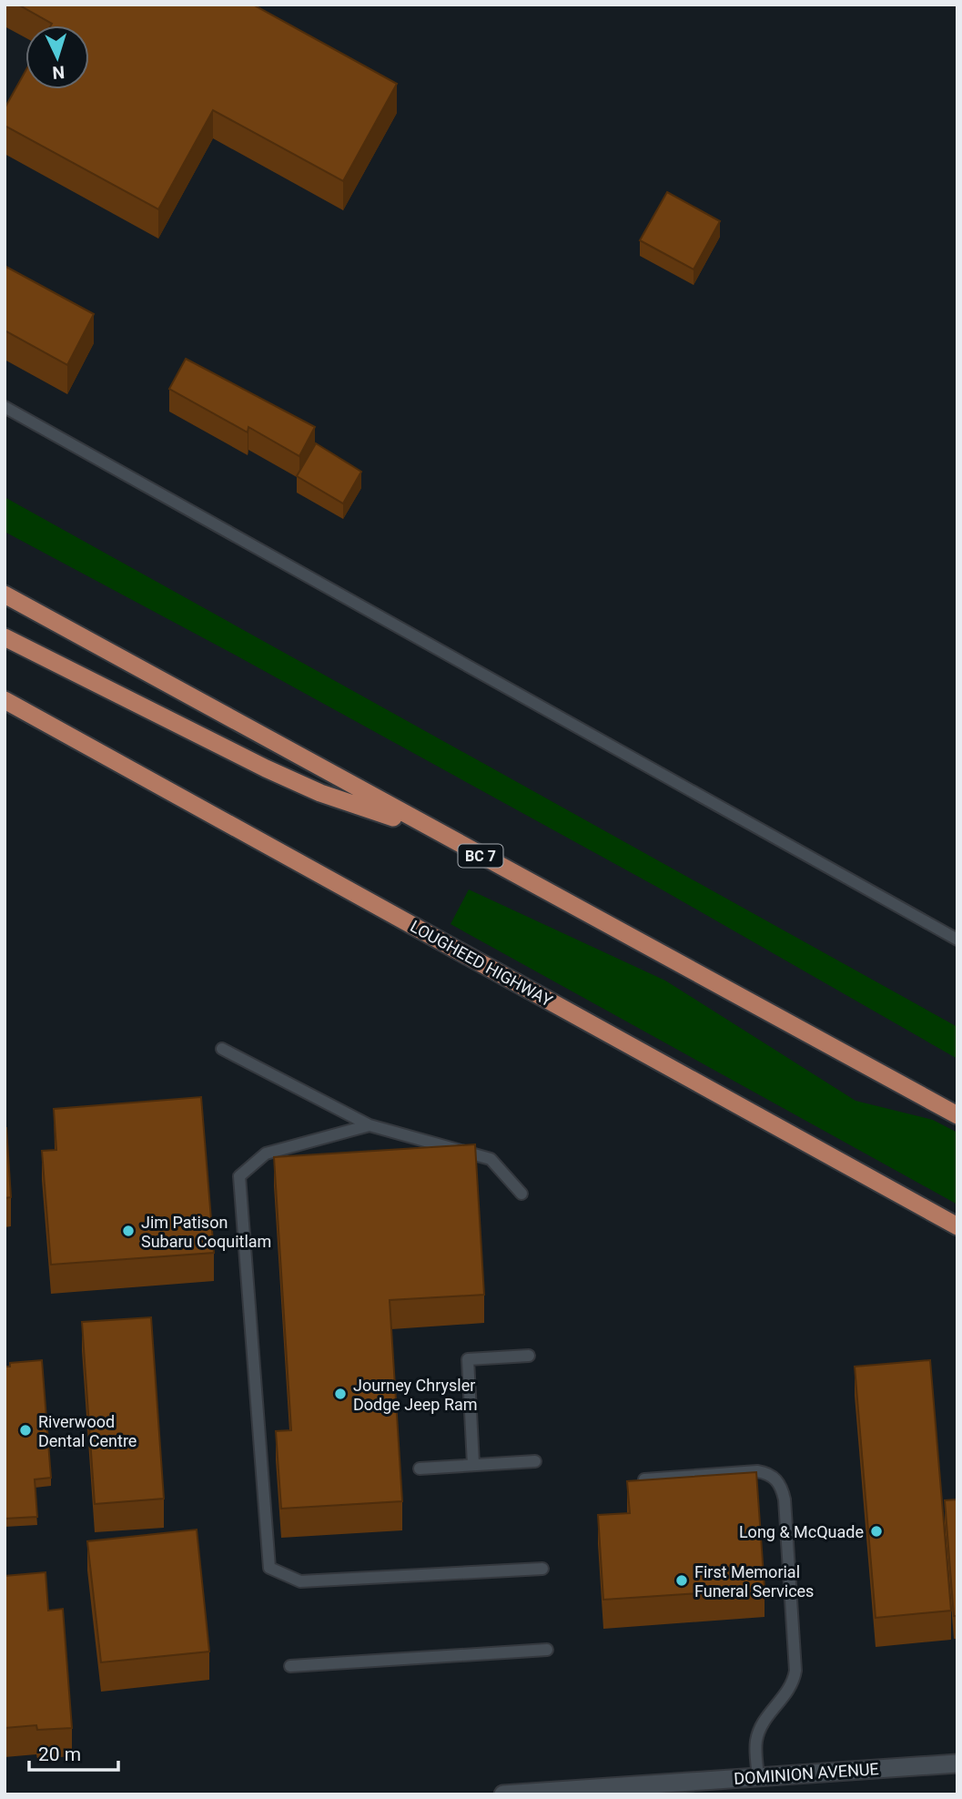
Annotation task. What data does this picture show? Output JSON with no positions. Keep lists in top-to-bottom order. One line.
{"streets":{"main road":["BC 7","LOUGHEED HIGHWAY"],"street":["DOMINION AVENUE"]},"places":["Jim Patison Subaru Coquitlam","Journey Chrysler Dodge Jeep Ram","Riverwood Dental Centre","Long & McQuade","First Memorial Funeral Services"],"scale_bar":"20 m","north":"bottom"}
